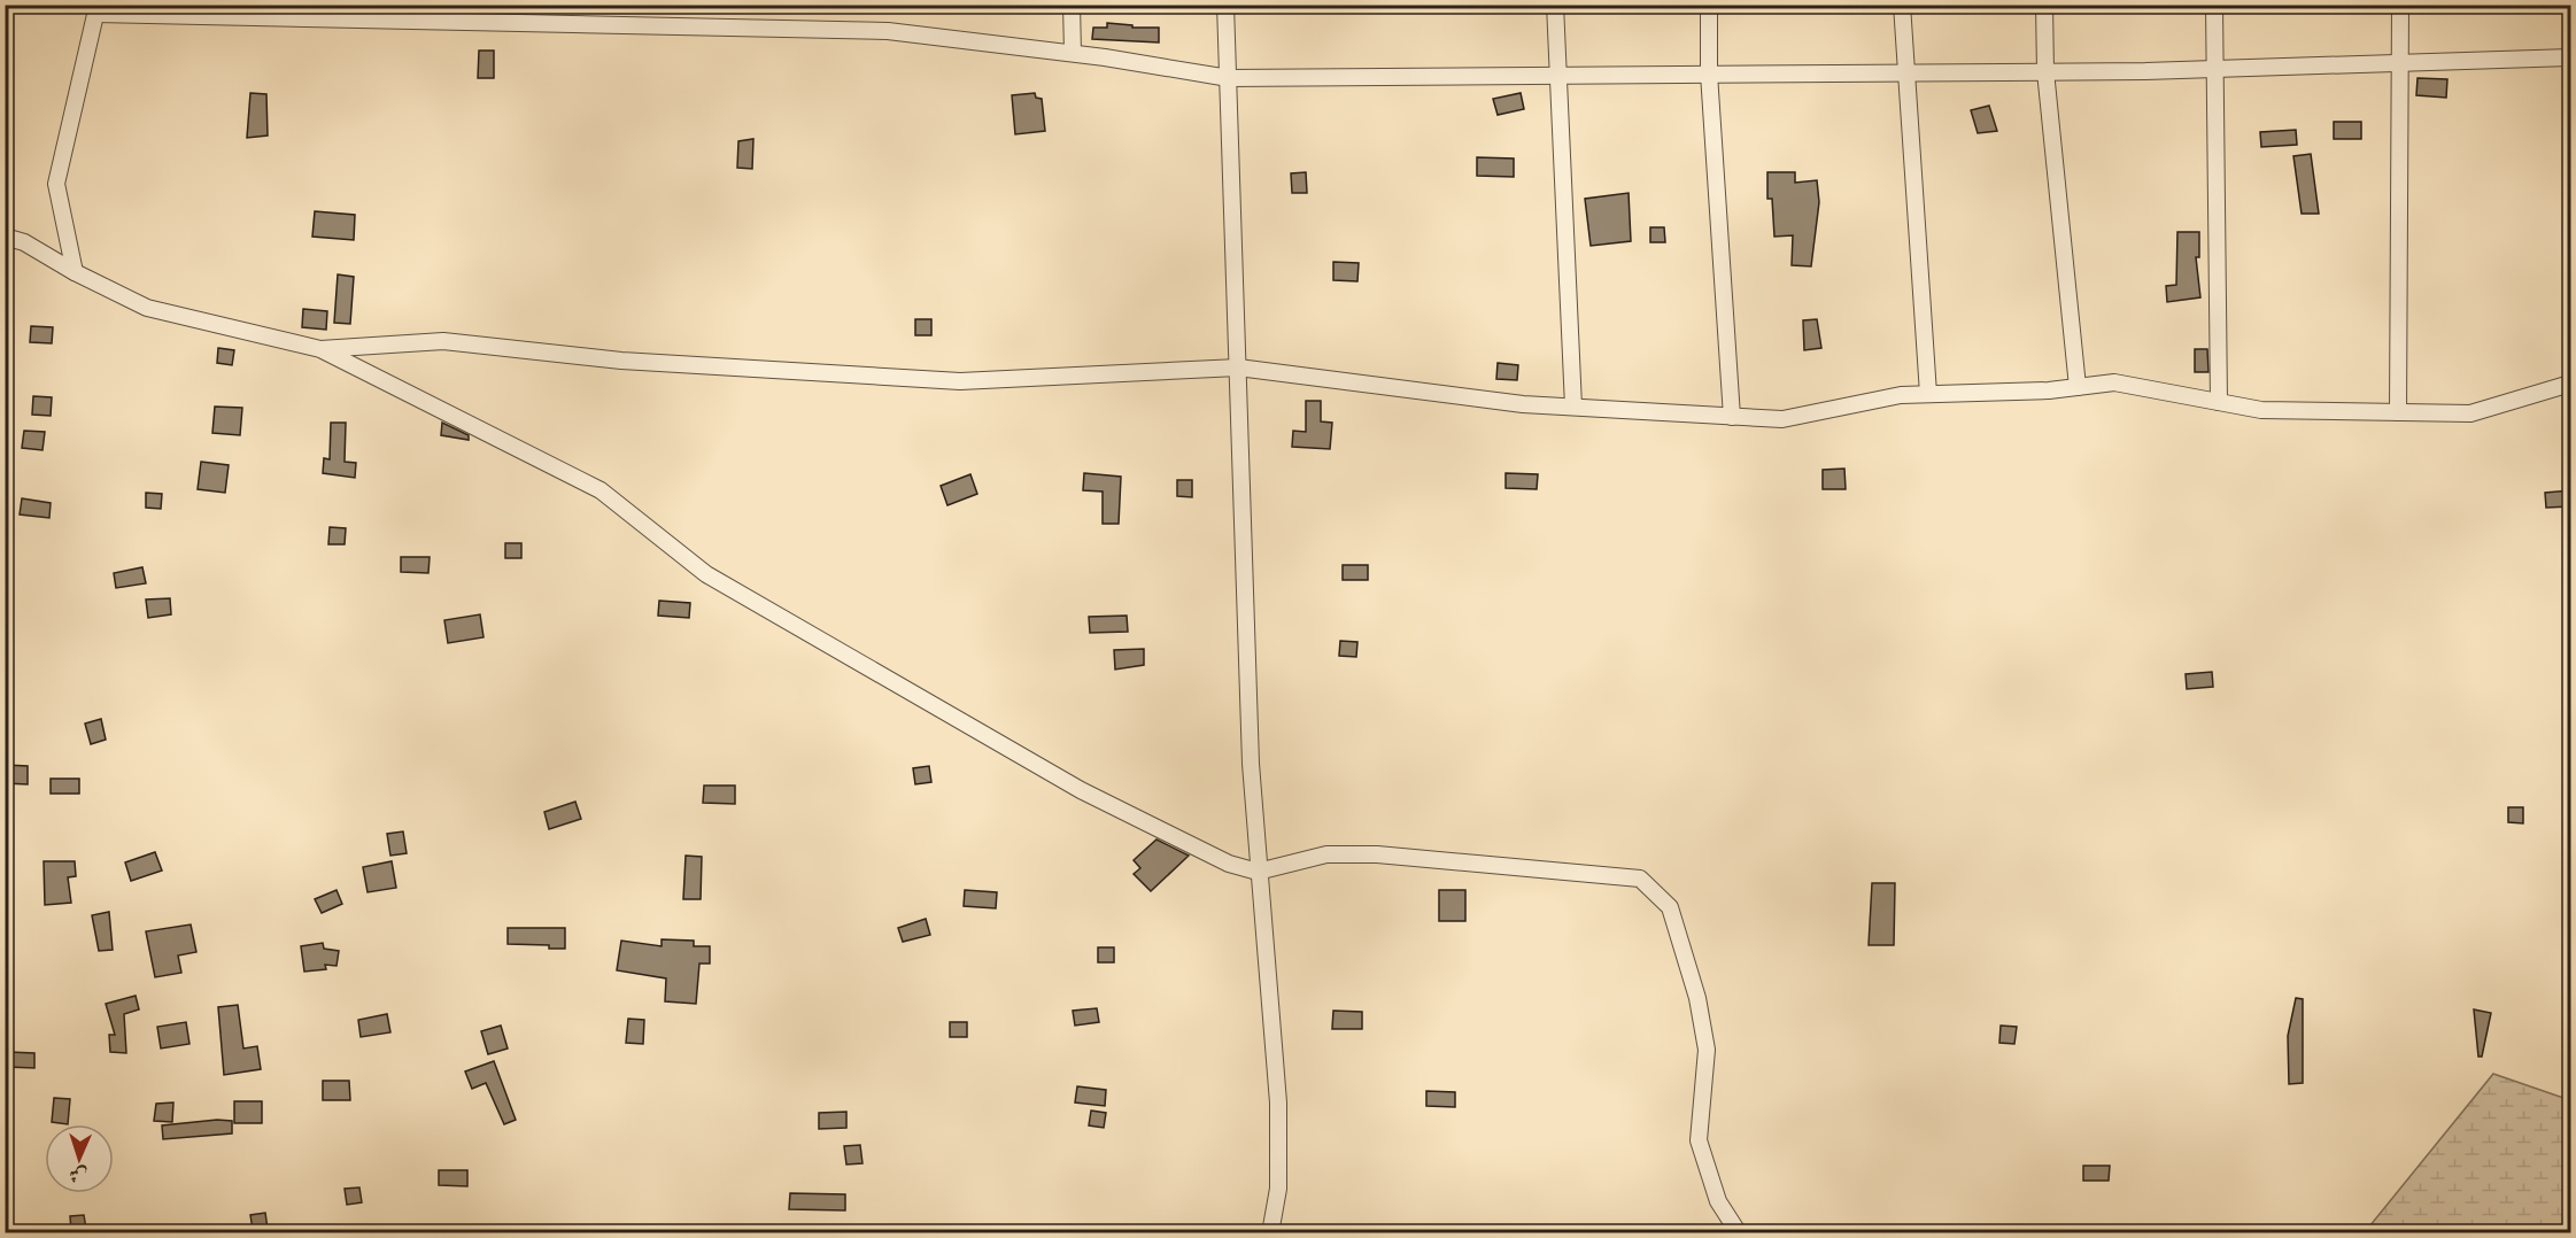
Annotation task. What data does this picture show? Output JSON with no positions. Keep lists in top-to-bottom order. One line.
{"north":"bottom"}
